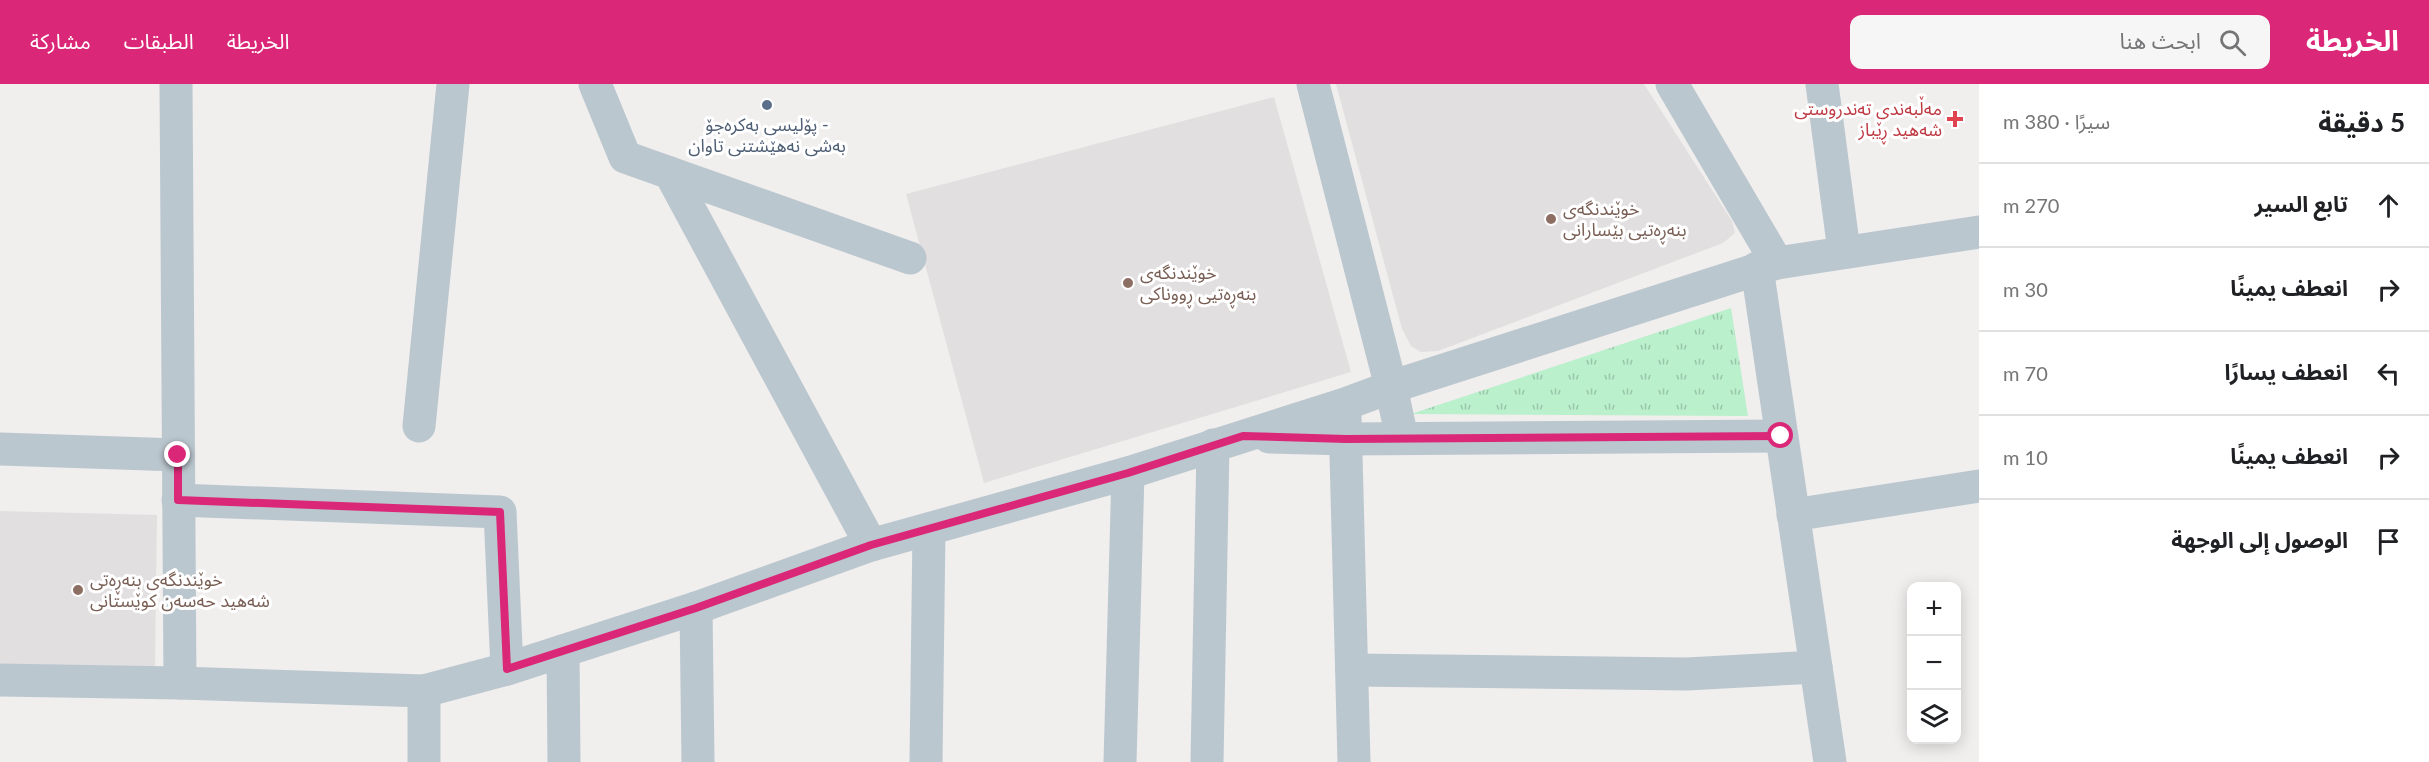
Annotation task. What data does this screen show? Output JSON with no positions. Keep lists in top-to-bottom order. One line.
{"places":{"other":["پۆلیسی بەکرەجۆ - بەشی نەهێشتنی تاوان","خوێندنگەی بنەڕەتیی بێسارانی","خوێندنگەی بنەڕەتیی ڕووناکی","خوێندنگەی بنەڕەتی شەهید حەسەن کوێستانی"],"health":["مەڵبەندی تەندروستی شەھید ڕێباز"]},"page":{"header":"الخريطة","search":"ابحث هنا","nav":["الخريطة","الطبقات","مشاركة"],"heading":["5 دقيقة","سيرًا · 380 m"],"list":[["تابع السير","270 m"],["انعطف يمينًا","30 m"],["انعطف يسارًا","70 m"],["انعطف يمينًا","10 m"],"الوصول إلى الوجهة"],"map_buttons":["+","−"]}}
